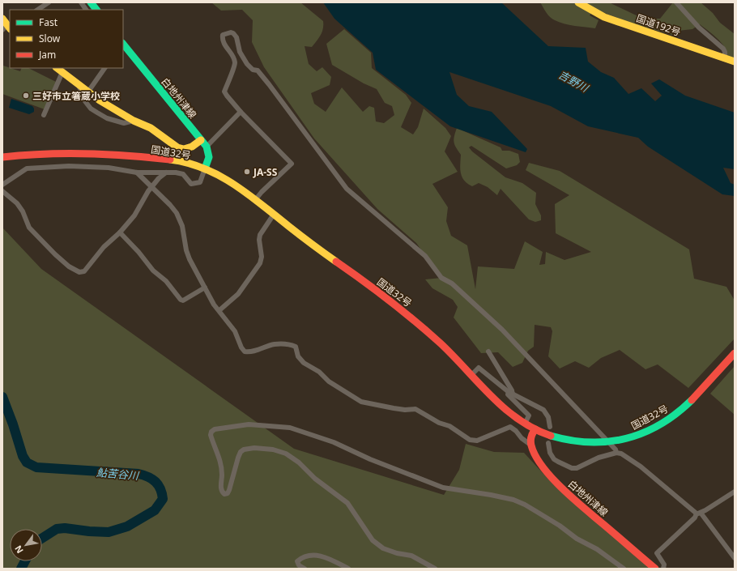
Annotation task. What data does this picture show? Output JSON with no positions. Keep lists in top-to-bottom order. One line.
{"streets":{"main road":["国道192号","白地州津線","国道32号"]},"water":["吉野川","鮎苦谷川"],"places":["三好市立箸蔵小学校","JA-SS"],"legend":["Fast","Slow","Jam"],"north":"bottom left"}
